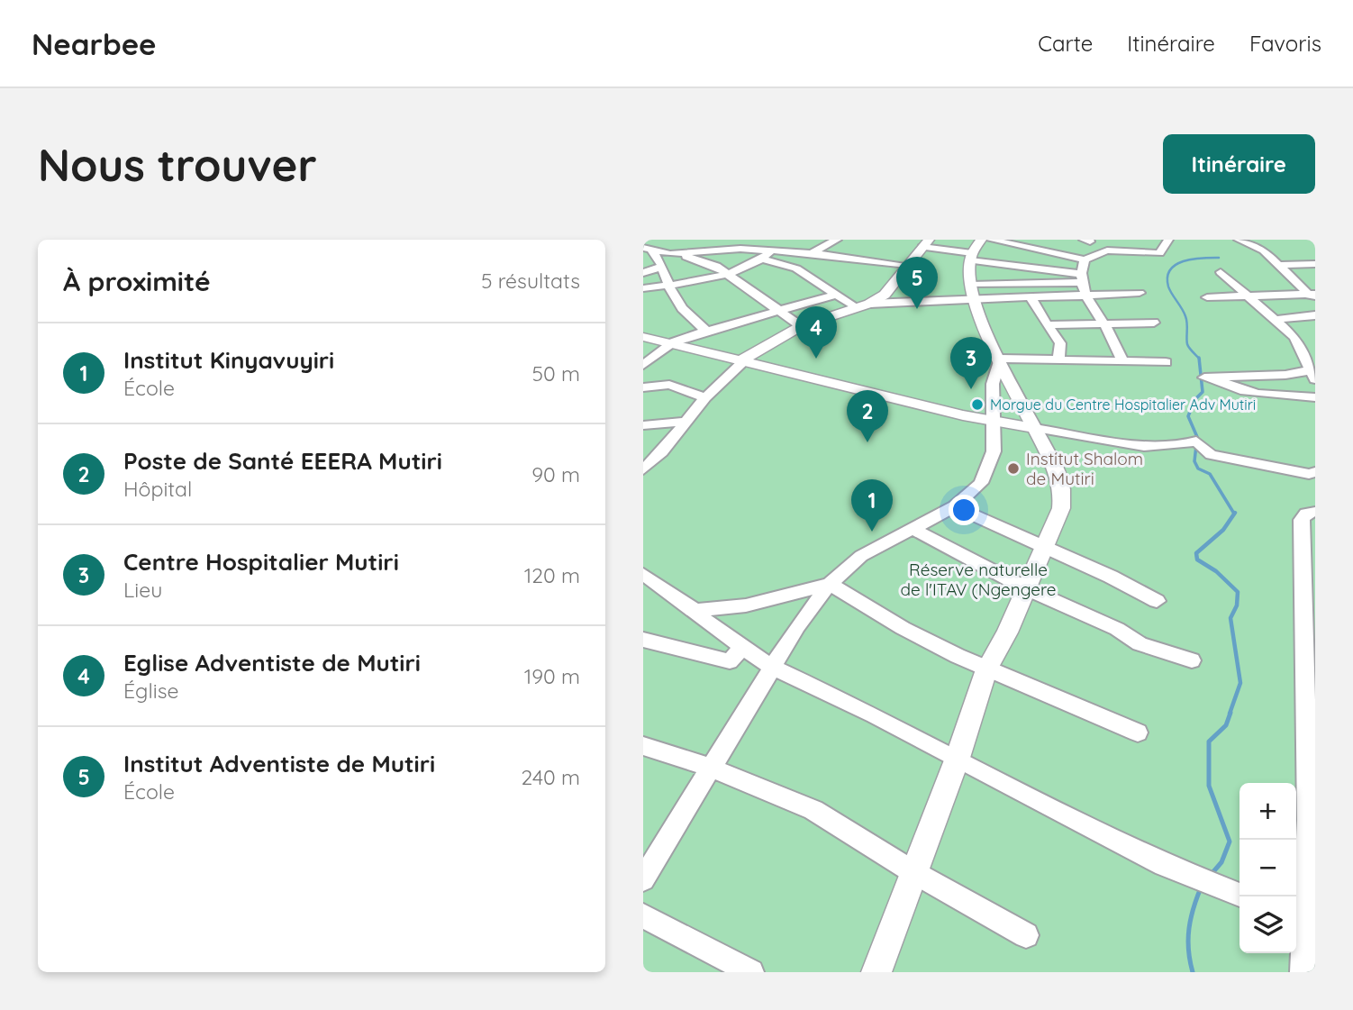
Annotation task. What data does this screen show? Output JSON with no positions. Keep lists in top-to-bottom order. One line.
{"parks":["Réserve naturelle de l'ITAV (Ngengere"],"places":["Morgue du Centre Hospitalier Adv Mutiri","Institut Shalom de Mutiri"],"page":{"header":"Nearbee","nav":["Carte","Itinéraire","Favoris"],"buttons":"Itinéraire","title":"Nous trouver","heading":["À proximité","5 résultats"],"pins":["5","4","3","2","1"],"list":[{"mark":"1","name":"Institut Kinyavuyiri","note":"École","value":"50 m"},{"mark":"2","name":"Poste de Santé EEERA Mutiri","note":"Hôpital","value":"90 m"},{"mark":"3","name":"Centre Hospitalier Mutiri","note":"Lieu","value":"120 m"},{"mark":"4","name":"Eglise Adventiste de Mutiri","note":"Église","value":"190 m"},{"mark":"5","name":"Institut Adventiste de Mutiri","note":"École","value":"240 m"}],"map_buttons":["+","−"]}}
